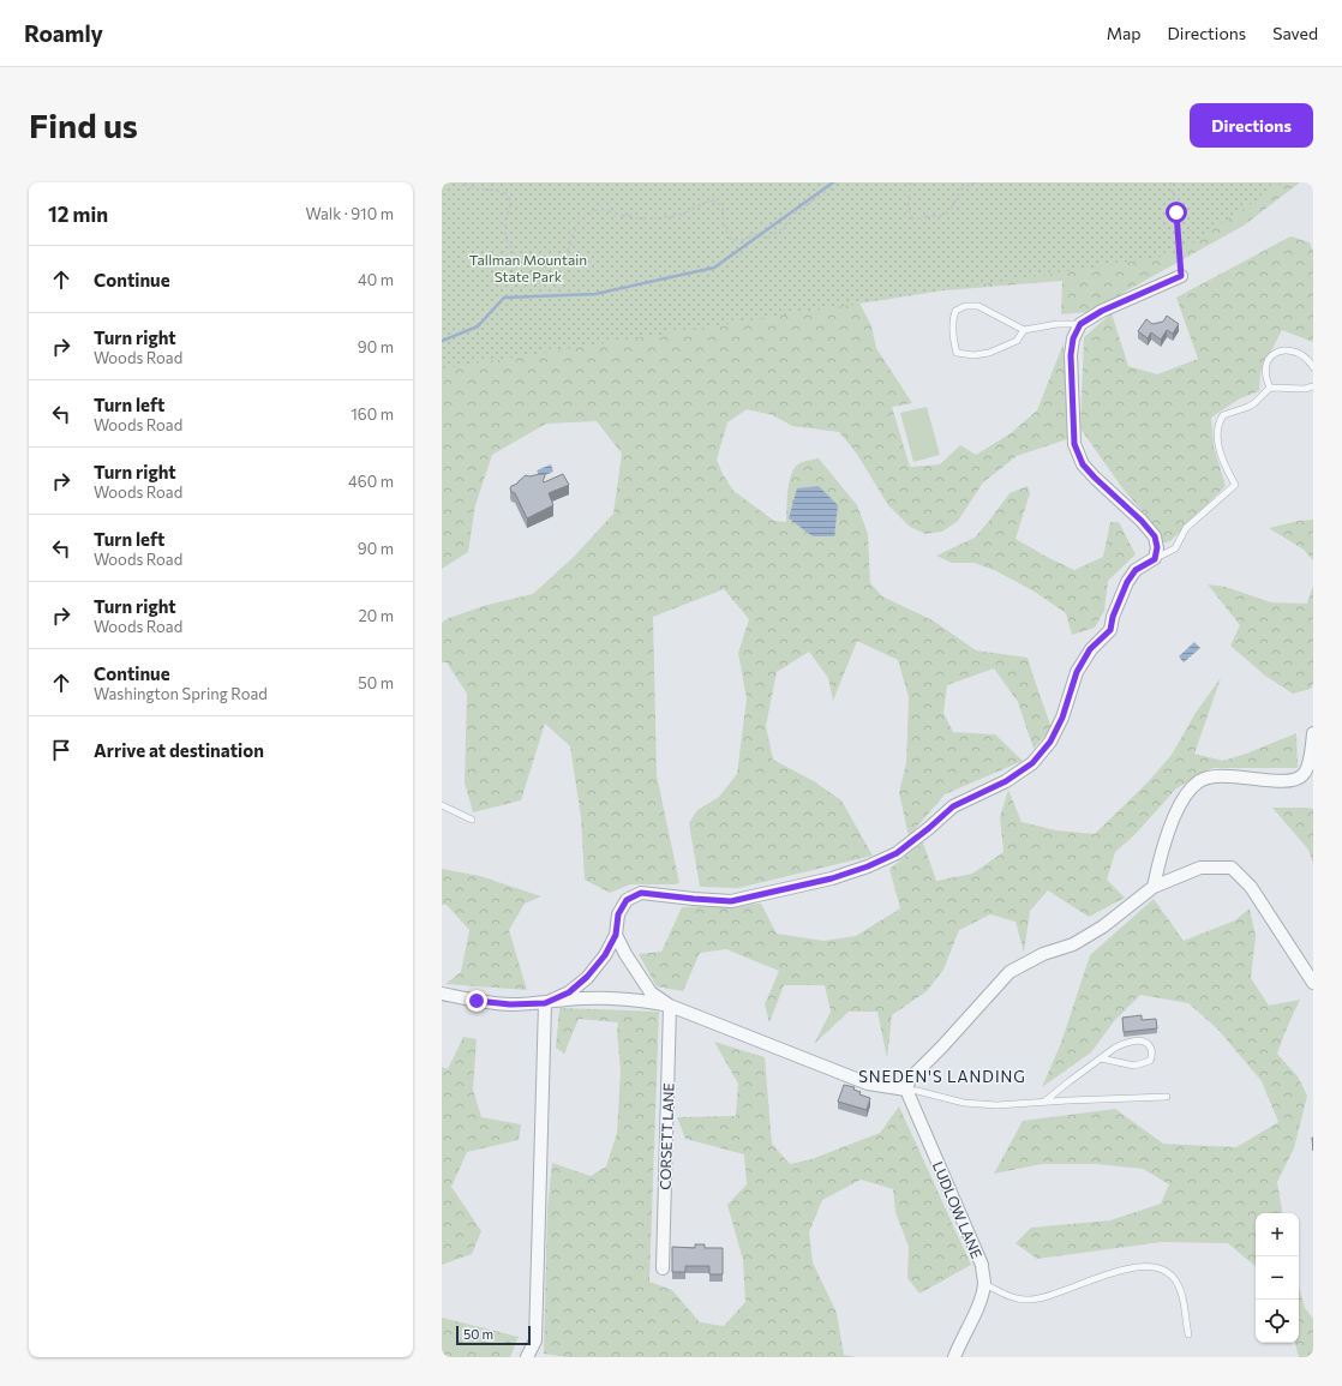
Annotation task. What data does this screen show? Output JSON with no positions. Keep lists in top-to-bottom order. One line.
{"streets":{"street":["CORSETT LANE","LUDLOW LANE"]},"districts":["SNEDEN'S LANDING"],"parks":["Tallman Mountain State Park"],"scale_bar":"50 m","page":{"header":"Roamly","nav":["Map","Directions","Saved"],"buttons":"Directions","title":"Find us","heading":["12 min","Walk · 910 m"],"list":[["Continue","40 m"],["Turn right","Woods Road","90 m"],["Turn left","Woods Road","160 m"],["Turn right","Woods Road","460 m"],["Turn left","Woods Road","90 m"],["Turn right","Woods Road","20 m"],["Continue","Washington Spring Road","50 m"],"Arrive at destination"],"map_buttons":["+","−"],"scale":"50 m"}}
